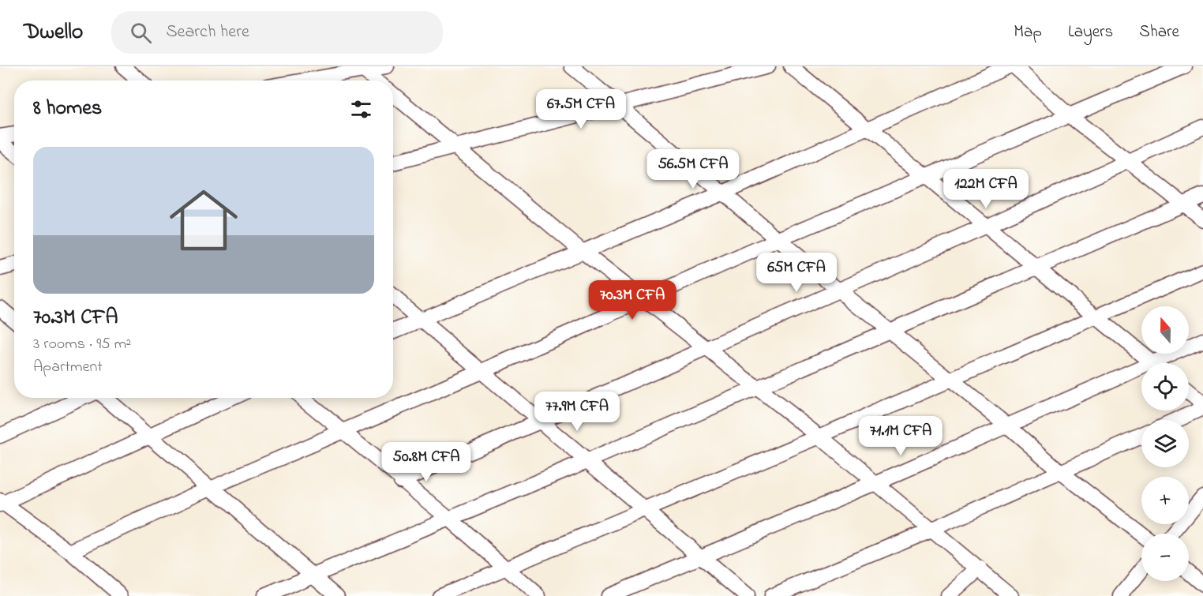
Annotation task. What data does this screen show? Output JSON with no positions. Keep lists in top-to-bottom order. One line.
{"north":"top","page":{"header":"Dwello","search":"Search here","nav":["Map","Layers","Share"],"heading":"8 homes","price":["67.5M CFA","56.5M CFA","122M CFA","65M CFA","70.3M CFA","77.9M CFA","71.1M CFA","50.8M CFA"],"list":[{"name":"70.3M CFA","note":"3 rooms · 95 m² · Apartment"}],"map_buttons":["+","−"]}}
